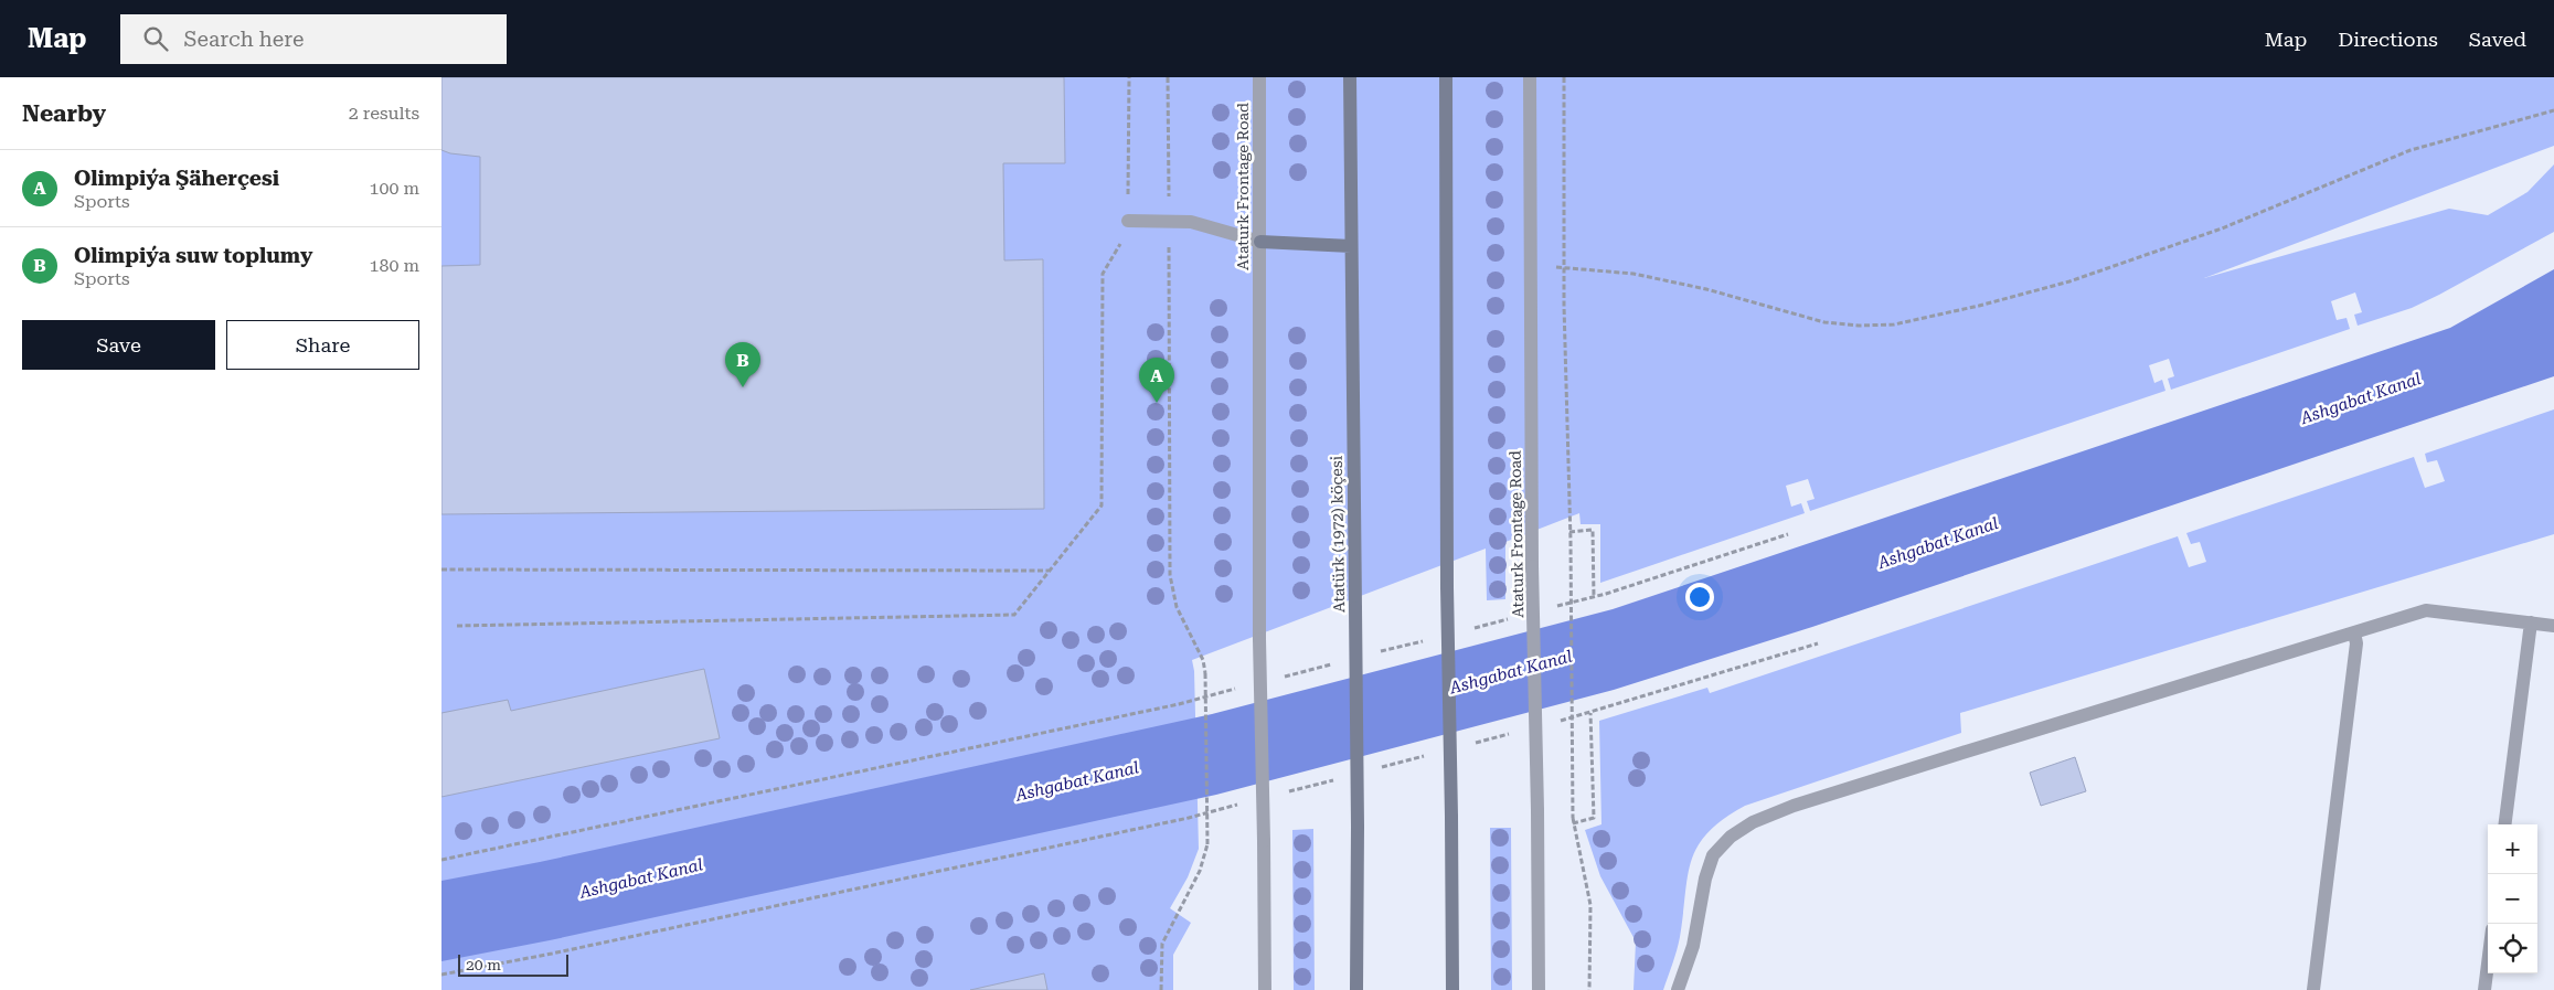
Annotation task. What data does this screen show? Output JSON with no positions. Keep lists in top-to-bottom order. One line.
{"streets":{"main road":["Atatürk (1972) köçesi"],"street":["Ataturk Frontage Road"]},"water":["Ashgabat Kanal"],"scale_bar":"20 m","page":{"header":"Map","search":"Search here","nav":["Map","Directions","Saved"],"heading":["Nearby","2 results"],"list":[{"mark":"A","name":"Olimpiýa Şäherçesi","note":"Sports","value":"100 m"},{"mark":"B","name":"Olimpiýa suw toplumy","note":"Sports","value":"180 m"}],"buttons":["Save","Share"],"pins":["B","A"],"map_buttons":["+","−"],"scale":"20 m"}}
